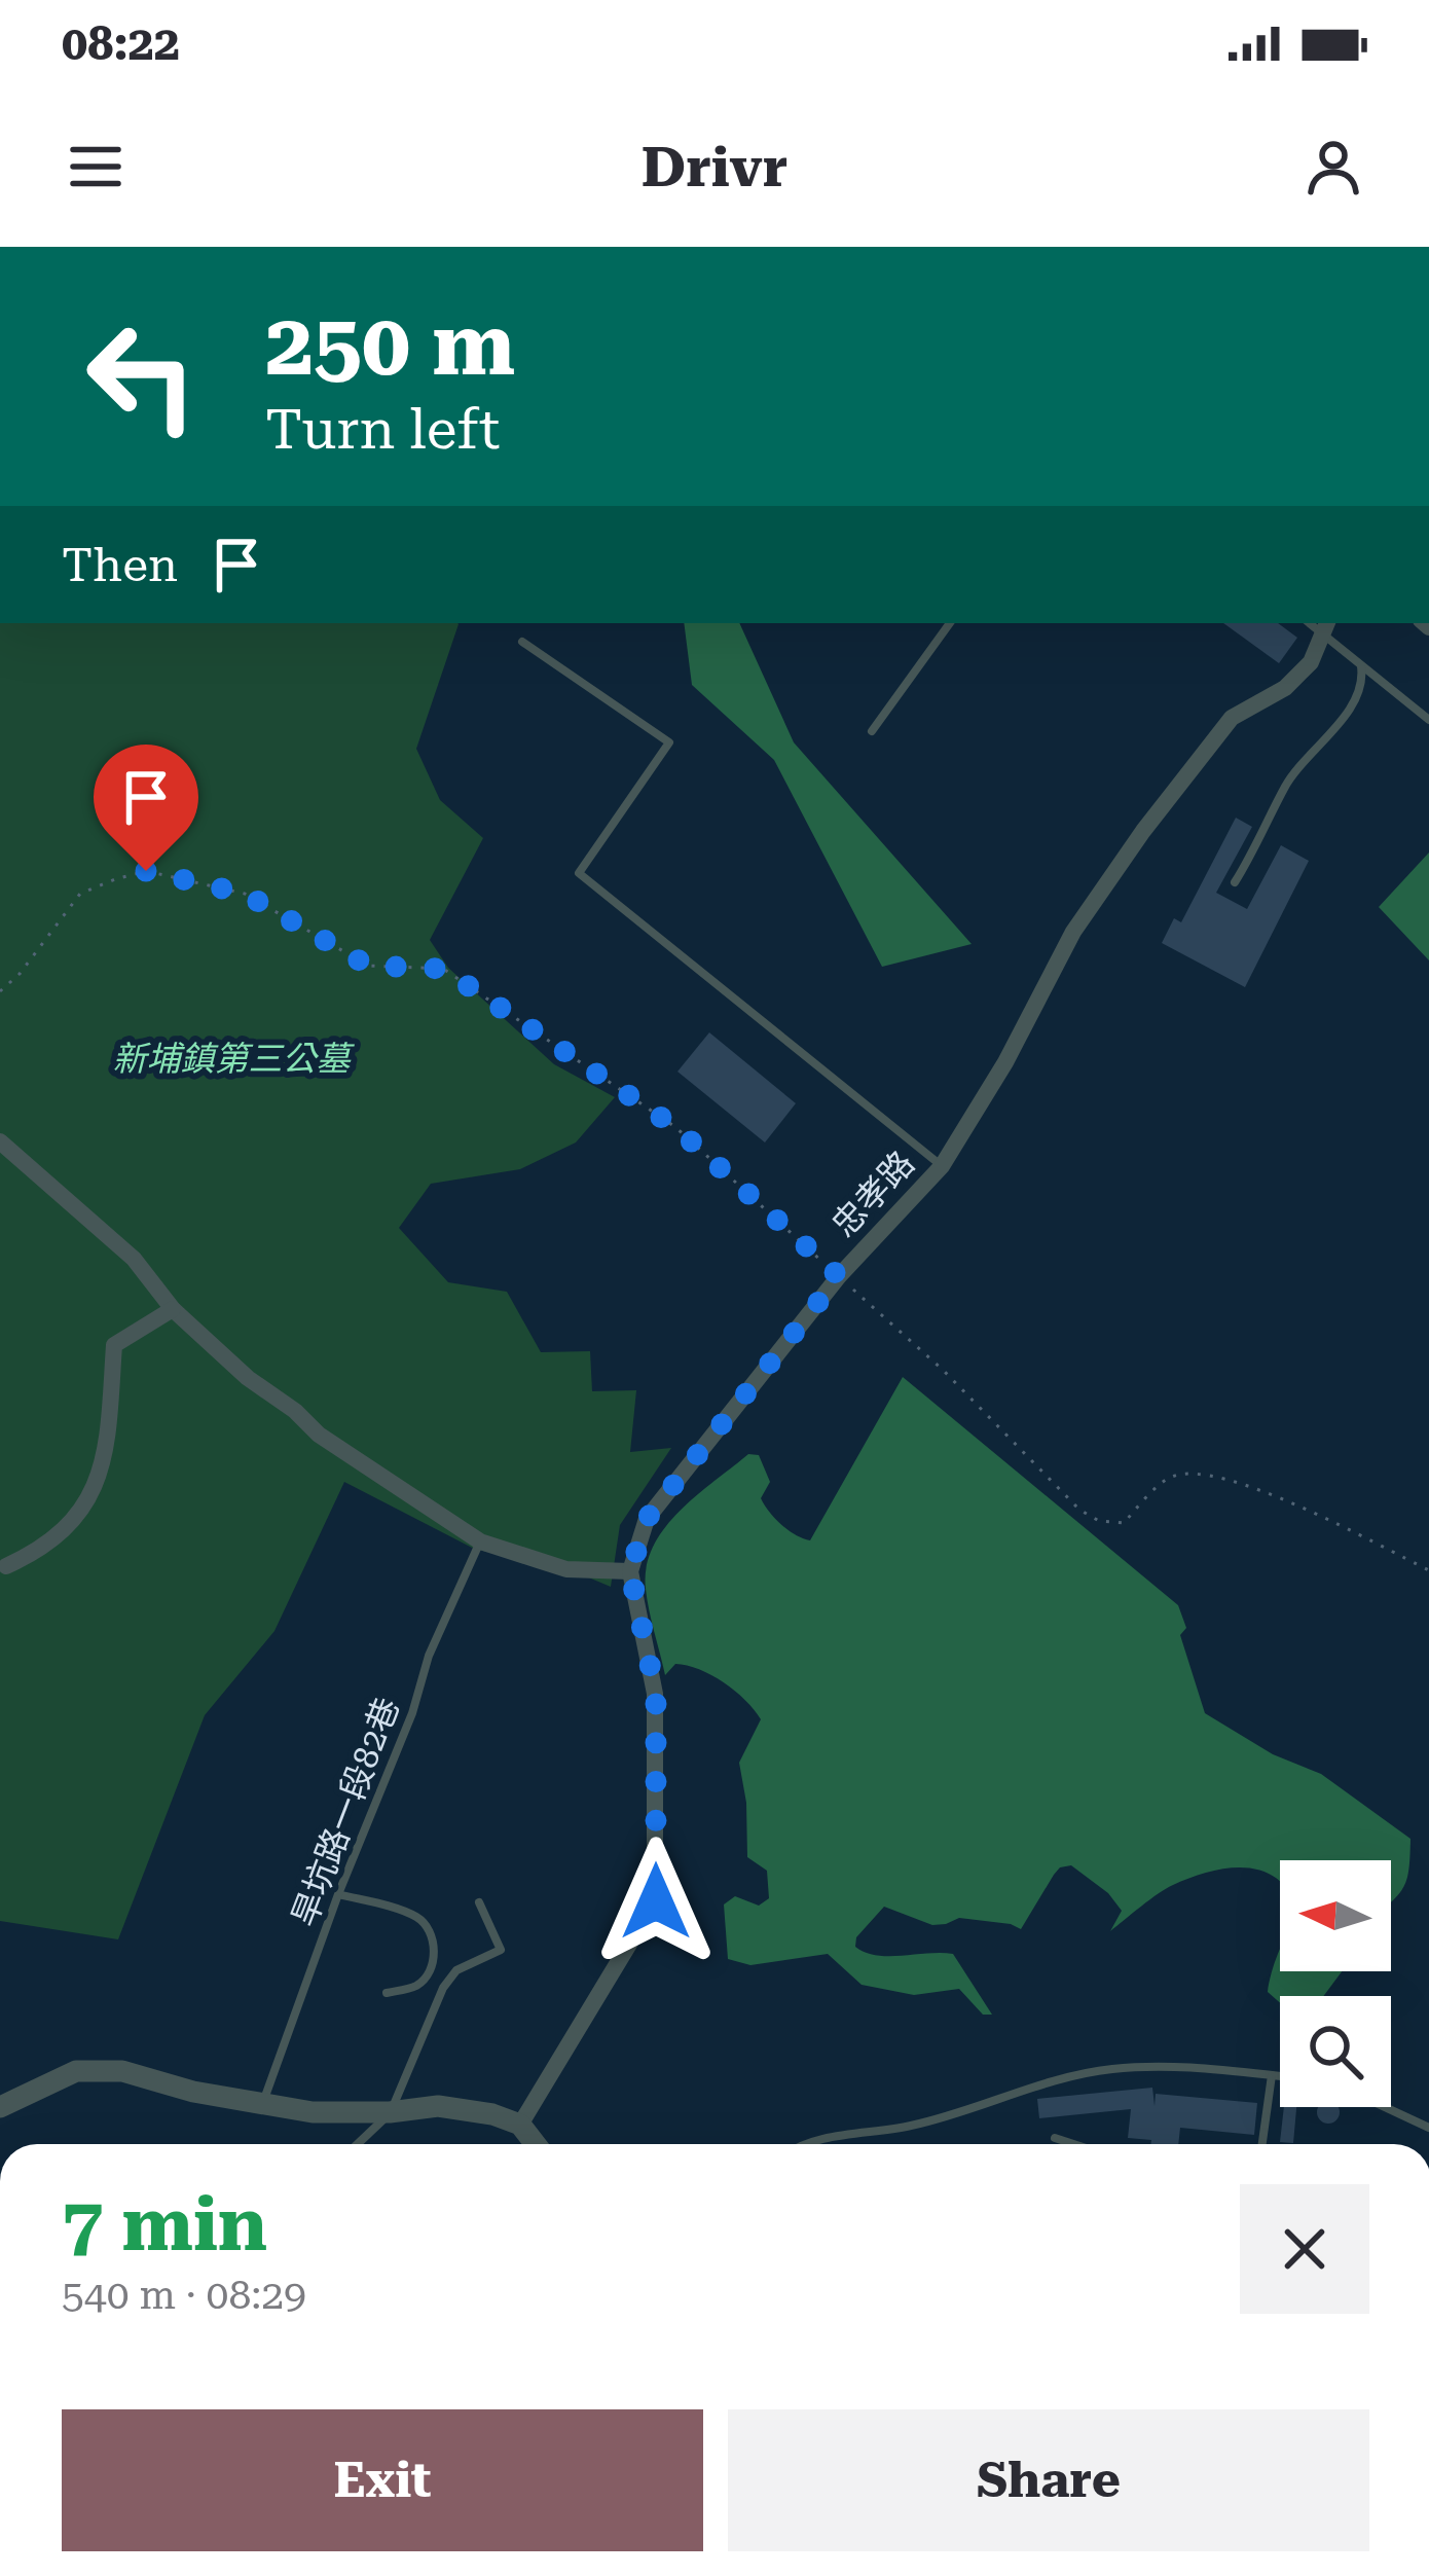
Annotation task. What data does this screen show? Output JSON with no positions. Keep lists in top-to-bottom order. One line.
{"streets":{"street":["忠孝路"],"lane":["旱坑路一段82巷"]},"parks":["新埔鎮第三公墓"],"north":"left","page":{"status":"08:22","header":"Drivr","turn":["250 m","Turn left"],"then":"Then","heading":["7 min","540 m · 08:29"],"buttons":["Exit","Share"]}}
